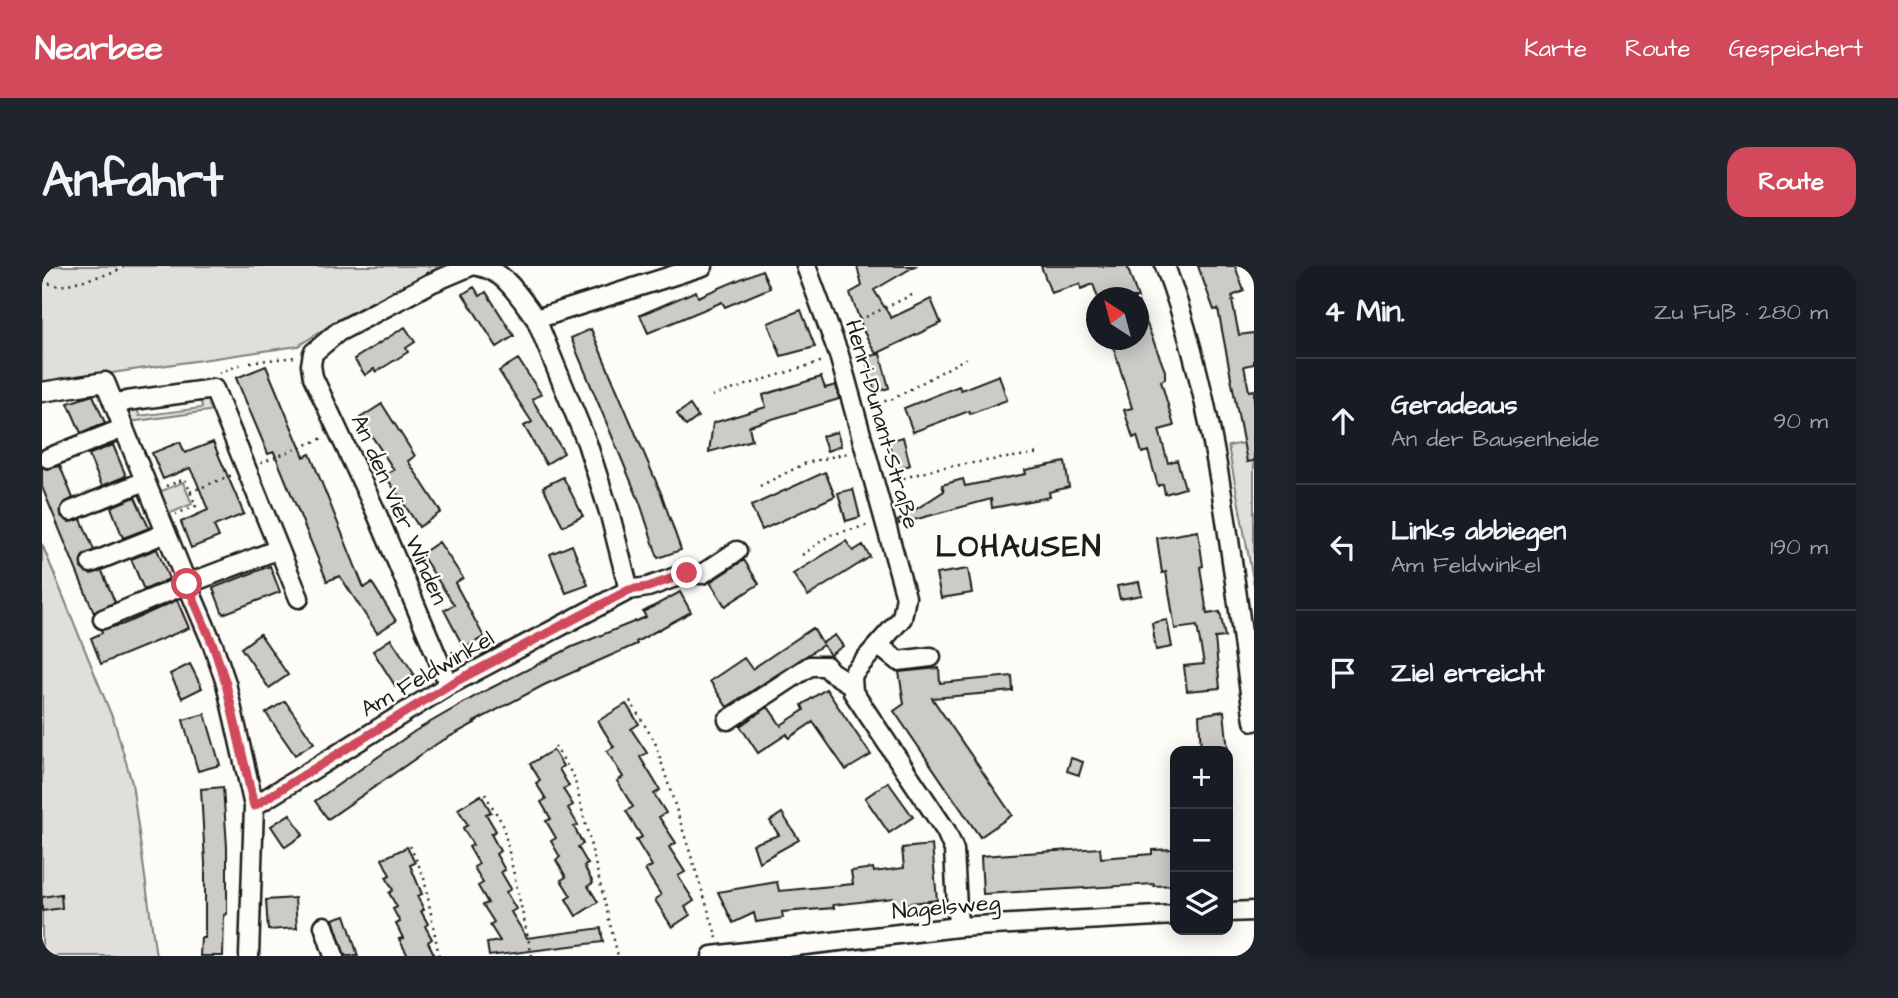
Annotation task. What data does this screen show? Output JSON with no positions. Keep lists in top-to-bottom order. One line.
{"streets":{"street":["Henri-Dunant-Straße","An den Vier Winden","Am Feldwinkel","Nagelsweg"]},"crossings":[["An den Vier Winden","Am Feldwinkel"]],"districts":["LOHAUSEN"],"north":"top left","page":{"header":"Nearbee","nav":["Karte","Route","Gespeichert"],"buttons":"Route","title":"Anfahrt","heading":["4 Min.","Zu Fuß · 280 m"],"list":[["Geradeaus","An der Bausenheide","90 m"],["Links abbiegen","Am Feldwinkel","190 m"],"Ziel erreicht"],"map_buttons":["+","−"]}}
